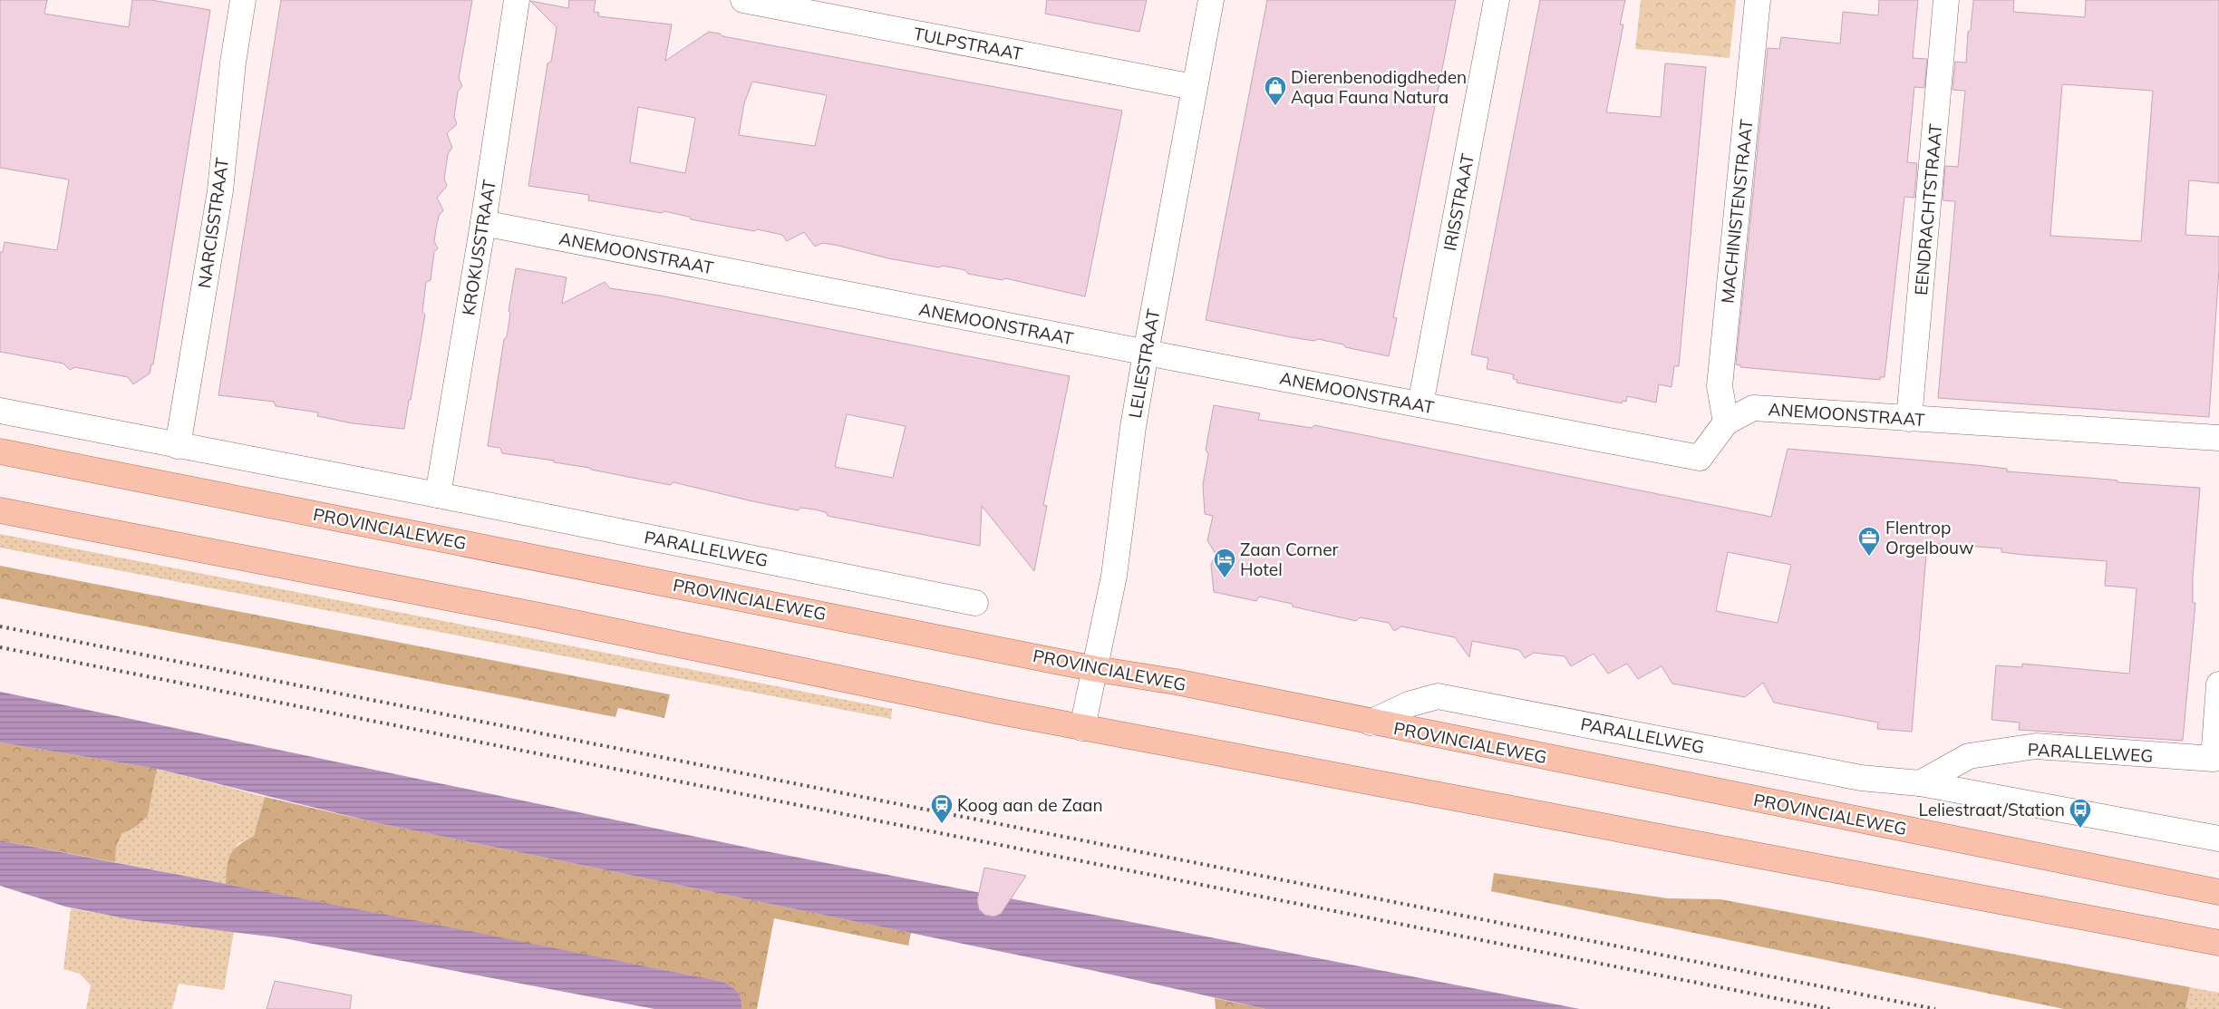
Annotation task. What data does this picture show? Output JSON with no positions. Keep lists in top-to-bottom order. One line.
{"streets":{"main road":["PROVINCIALEWEG"],"street":["TULPSTRAAT","IRISSTRAAT","EENDRACHTSTRAAT","MACHINISTENSTRAAT","NARCISSTRAAT","KROKUSSTRAAT","ANEMOONSTRAAT","LELIESTRAAT","PARALLELWEG"]},"crossings":[["TULPSTRAAT","LELIESTRAAT"],["IRISSTRAAT","ANEMOONSTRAAT"],["EENDRACHTSTRAAT","ANEMOONSTRAAT"],["MACHINISTENSTRAAT","ANEMOONSTRAAT"],["KROKUSSTRAAT","ANEMOONSTRAAT"],["KROKUSSTRAAT","PARALLELWEG"],["ANEMOONSTRAAT","LELIESTRAAT"],["LELIESTRAAT","PROVINCIALEWEG"],["PROVINCIALEWEG","PARALLELWEG"]],"places":{"shop":["Dierenbenodigdheden Aqua Fauna Natura"],"office":["Flentrop Orgelbouw"],"hotel":["Zaan Corner Hotel"],"station":["Koog aan de Zaan"],"bus stop":["Leliestraat/Station"]}}
